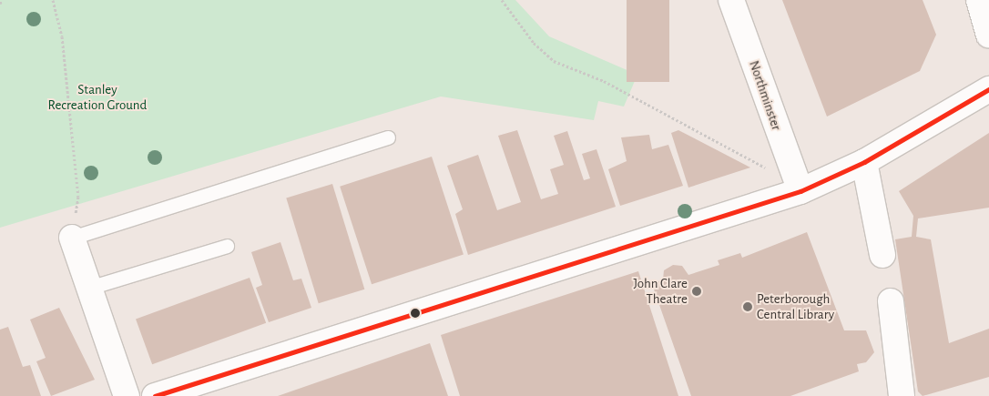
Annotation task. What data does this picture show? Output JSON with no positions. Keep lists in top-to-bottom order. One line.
{"streets":{"street":["Northminster"]},"parks":["Stanley Recreation Ground"],"places":["John Clare Theatre","Peterborough Central Library"]}
